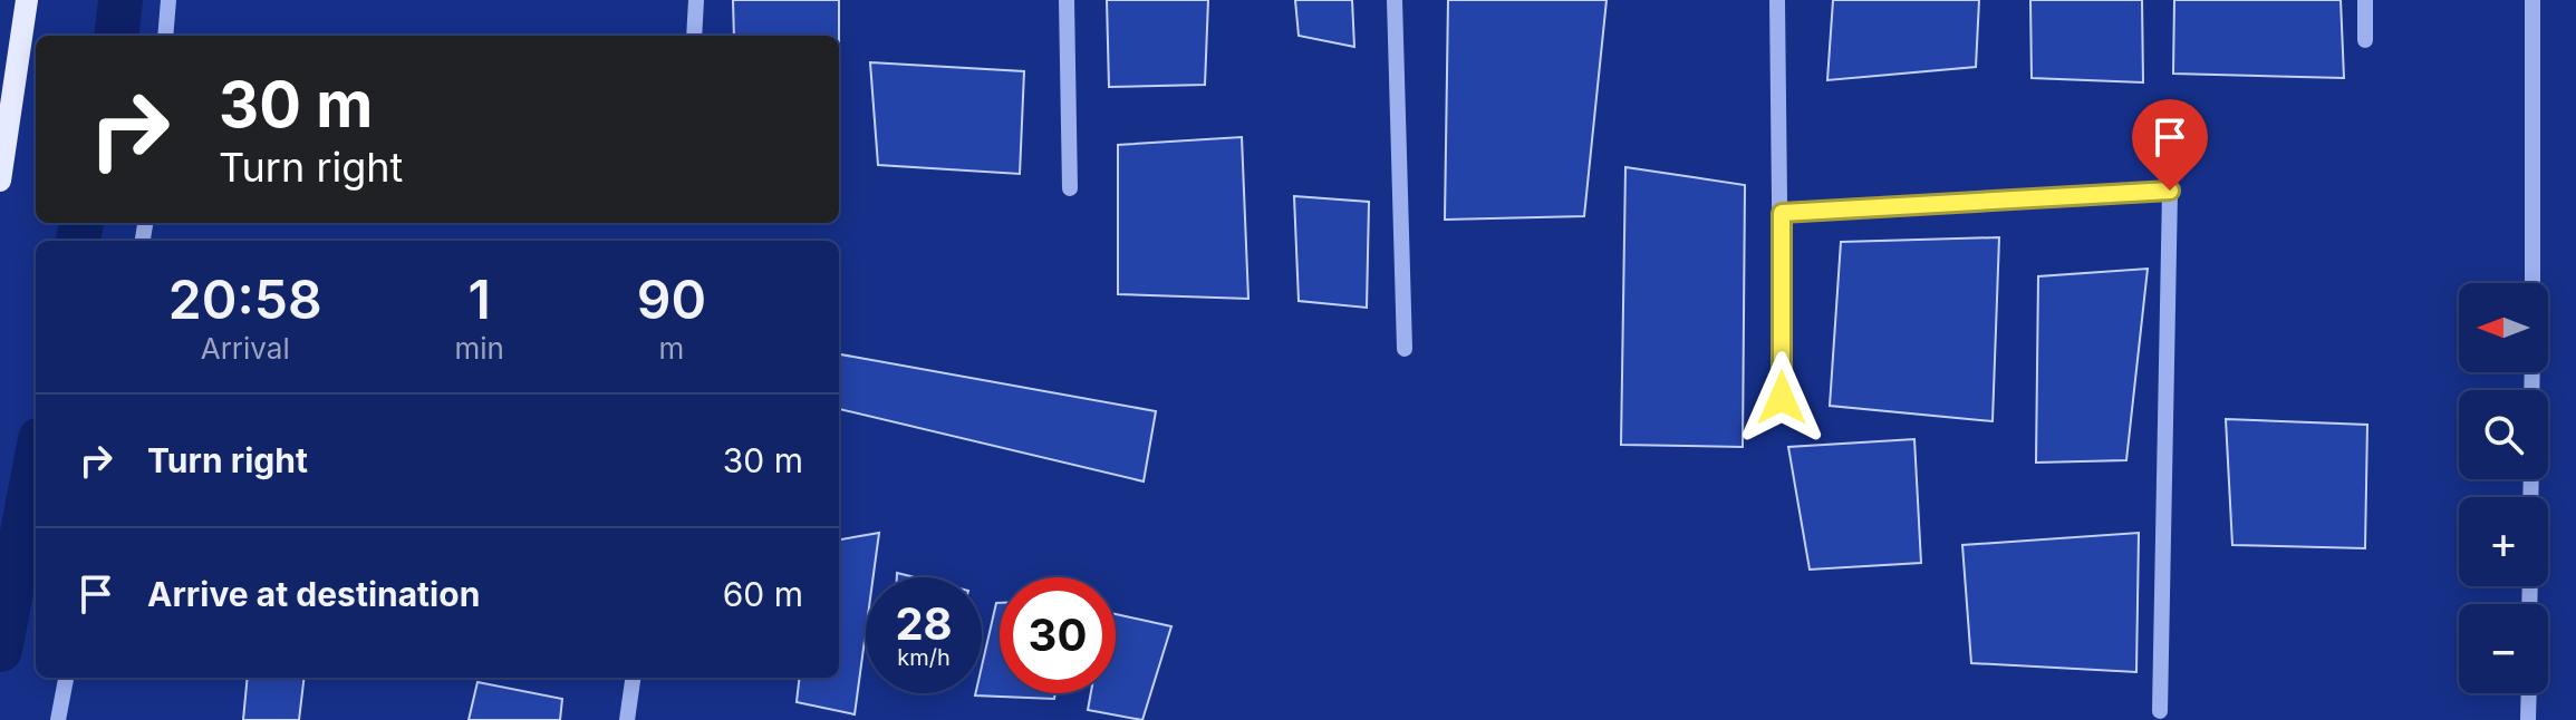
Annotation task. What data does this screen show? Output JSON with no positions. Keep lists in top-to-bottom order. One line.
{"north":"left","page":{"turn":["30 m","Turn right"],"eta":["20:58","Arrival","1","min","90","m"],"map_buttons":["+","−"],"list":[{"name":"Turn right","value":"30 m"},{"name":"Arrive at destination","value":"60 m"}],"speed":"28 km/h","limit":"30"}}
